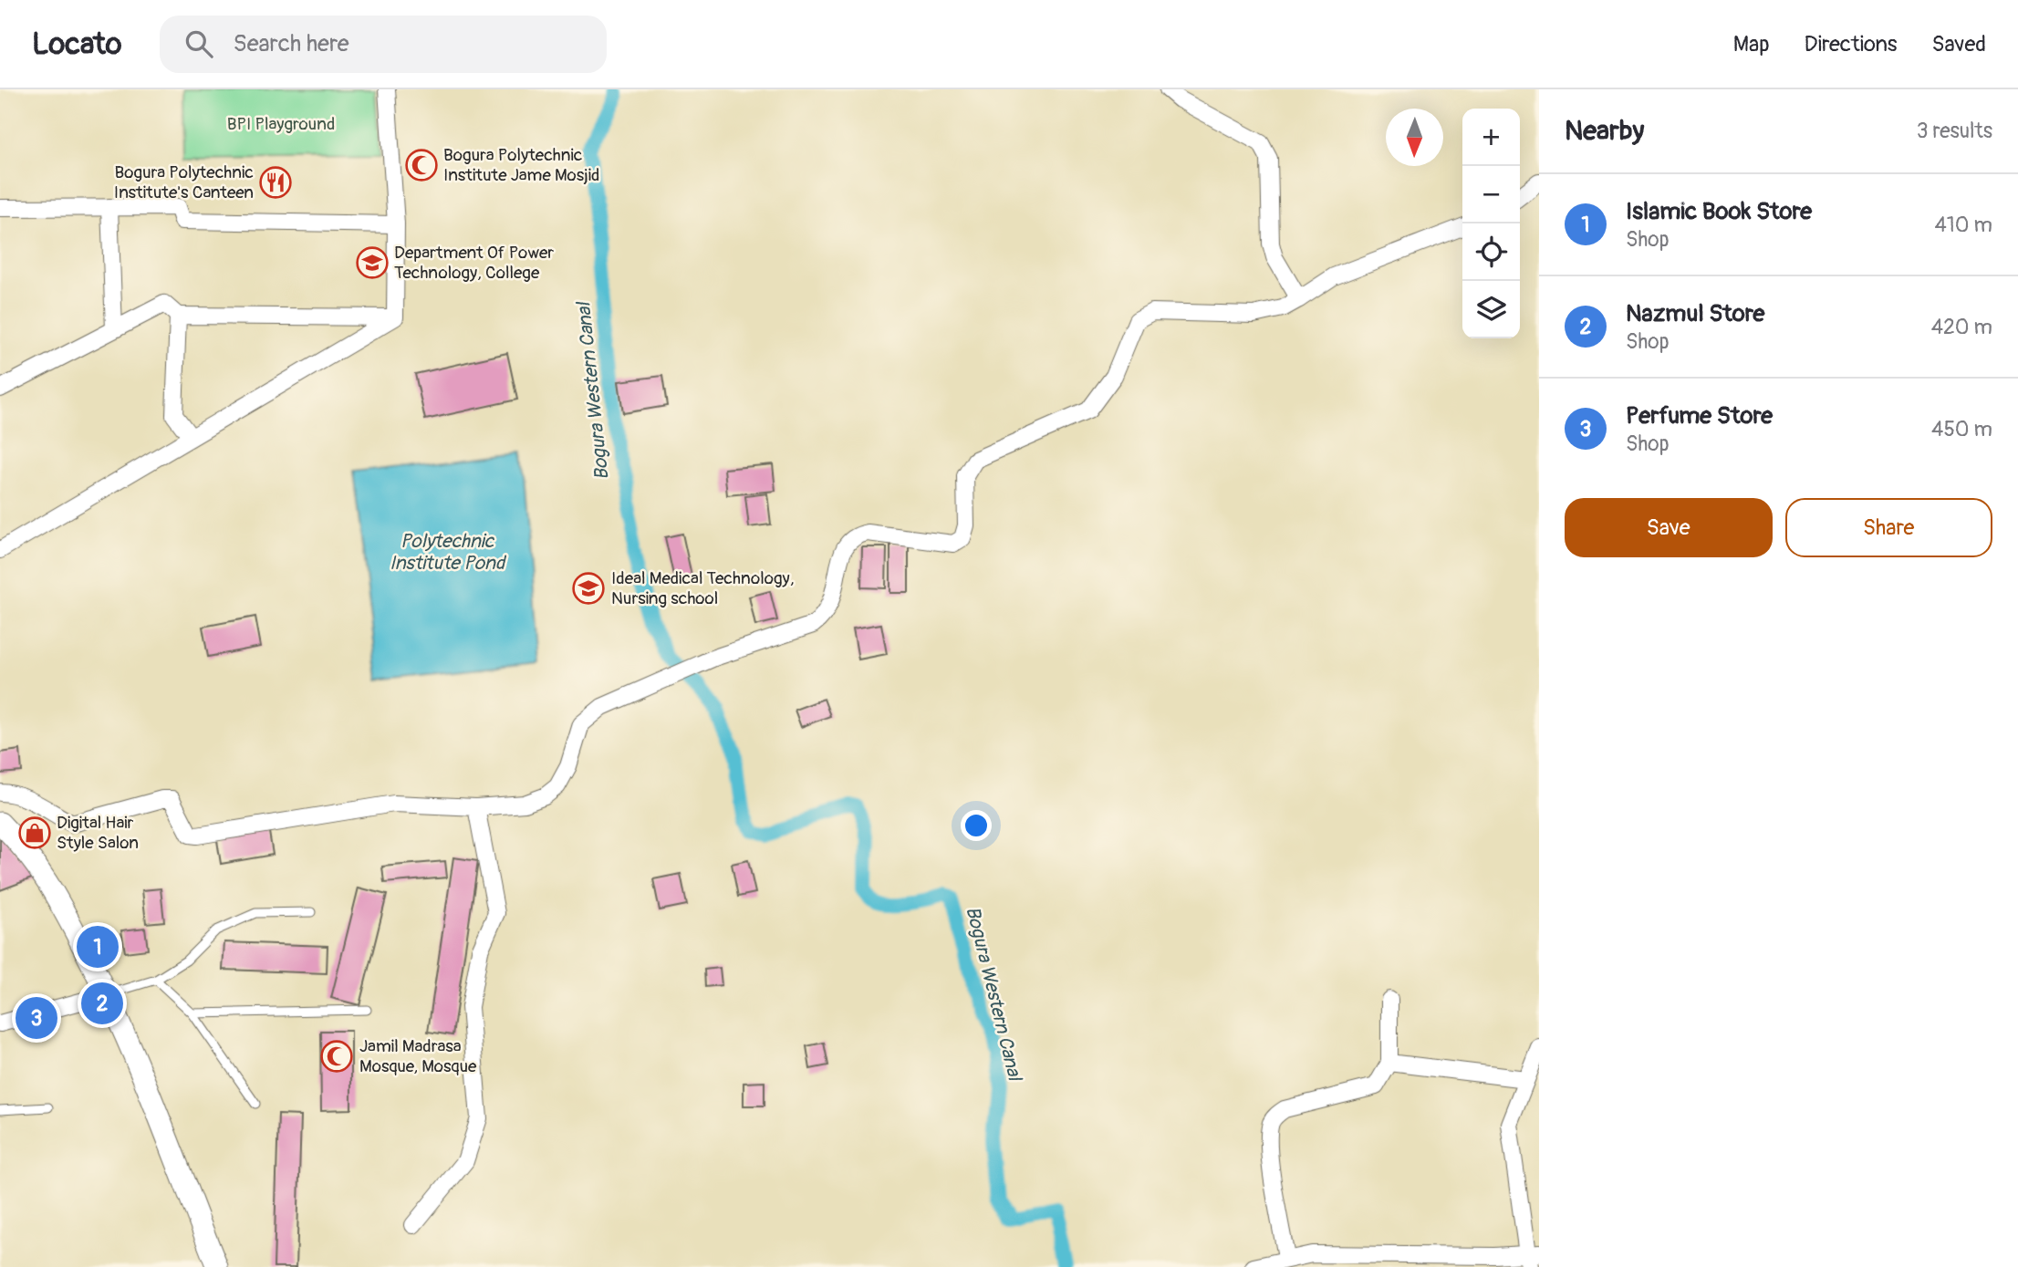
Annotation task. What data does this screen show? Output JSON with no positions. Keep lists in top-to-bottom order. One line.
{"water":["Bogura Western Canal","Polytechnic Institute Pond"],"parks":["BPI Playground"],"places":{"mosque":["Bogura Polytechnic Institute Jame Mosjid","Jamil Madrasa Mosque, Mosque"],"restaurant":["Bogura Polytechnic Institute's Canteen"],"school or university":["Department Of Power Technology, College","Ideal Medical Technology, Nursing school"],"shop":["Digital Hair Style Salon"]},"north":"bottom","page":{"header":"Locato","search":"Search here","nav":["Map","Directions","Saved"],"heading":["Nearby","3 results"],"map_buttons":["+","−"],"list":[{"mark":"1","name":"Islamic Book Store","note":"Shop","value":"410 m"},{"mark":"2","name":"Nazmul Store","note":"Shop","value":"420 m"},{"mark":"3","name":"Perfume Store","note":"Shop","value":"450 m"}],"buttons":["Save","Share"],"pins":["1","2","3"]}}
